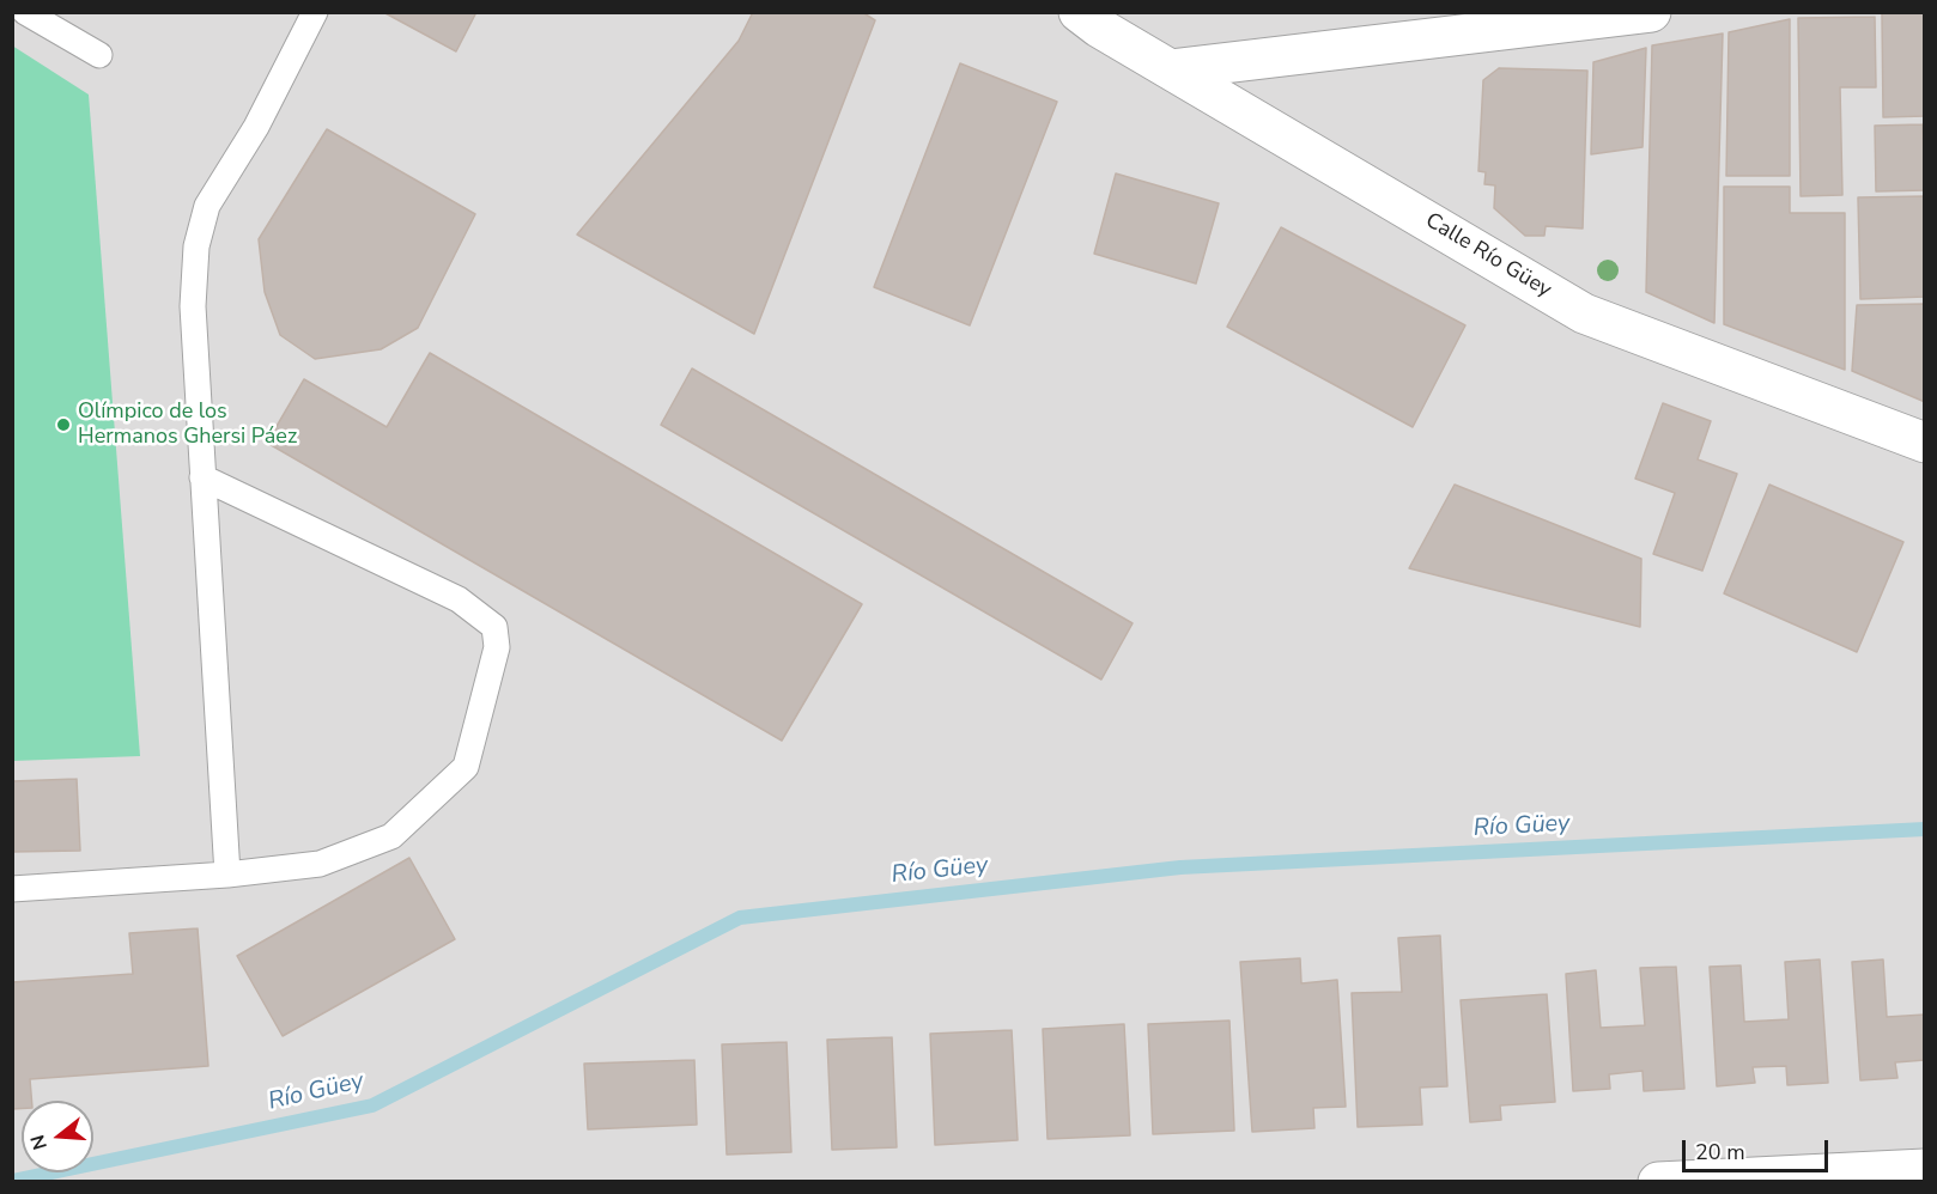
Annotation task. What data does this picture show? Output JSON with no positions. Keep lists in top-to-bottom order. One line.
{"streets":{"street":["Calle Río Güey"]},"water":["Río Güey"],"places":["Olímpico de los Hermanos Ghersi Páez"],"scale_bar":"20 m","north":"left"}
